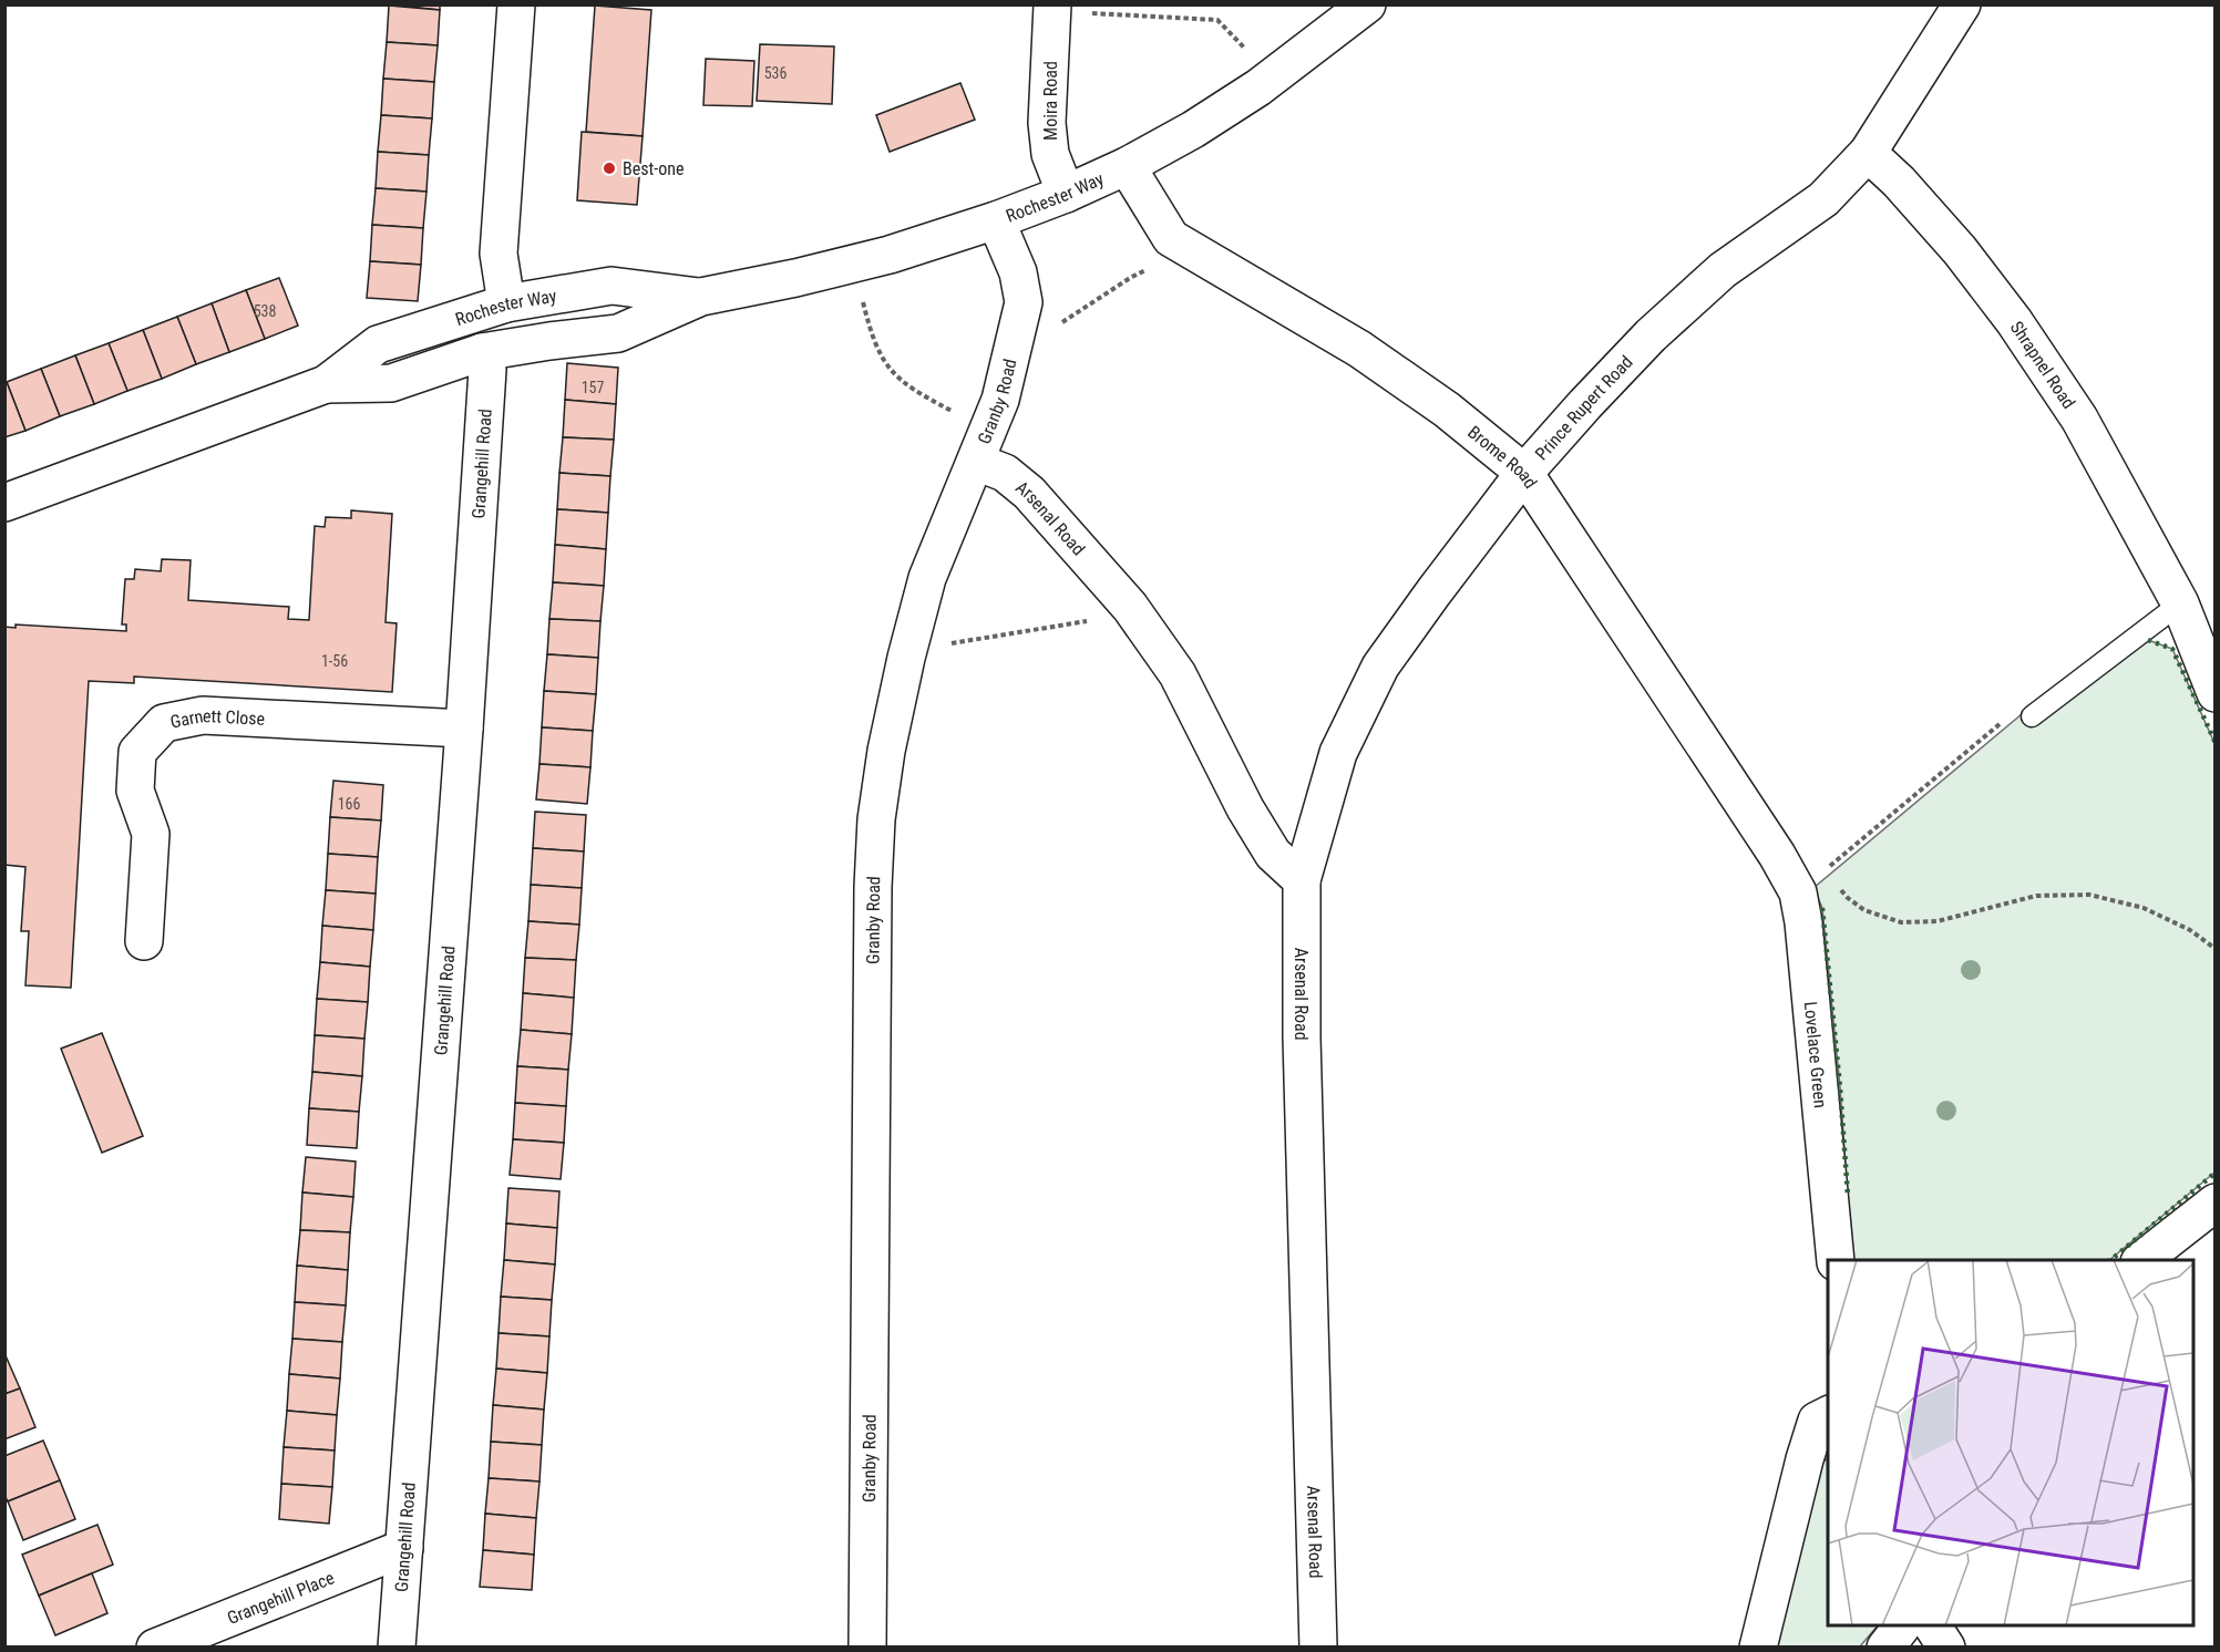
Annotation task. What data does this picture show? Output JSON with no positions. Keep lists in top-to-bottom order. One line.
{"streets":{"street":["Moira Road","Rochester Way","Shrapnel Road","Granby Road","Prince Rupert Road","Brome Road","Grangehill Road","Arsenal Road","Garnett Close","Lovelace Green","Grangehill Place"]},"crossings":[["Moira Road","Rochester Way"],["Rochester Way","Granby Road"],["Rochester Way","Brome Road"],["Rochester Way","Grangehill Road"],["Shrapnel Road","Prince Rupert Road"],["Granby Road","Arsenal Road"],["Prince Rupert Road","Brome Road"],["Prince Rupert Road","Arsenal Road"],["Brome Road","Lovelace Green"],["Grangehill Road","Garnett Close"],["Grangehill Road","Grangehill Place"]],"places":["Best-one"],"house_numbers":["536","538","157","1-56","166"]}
